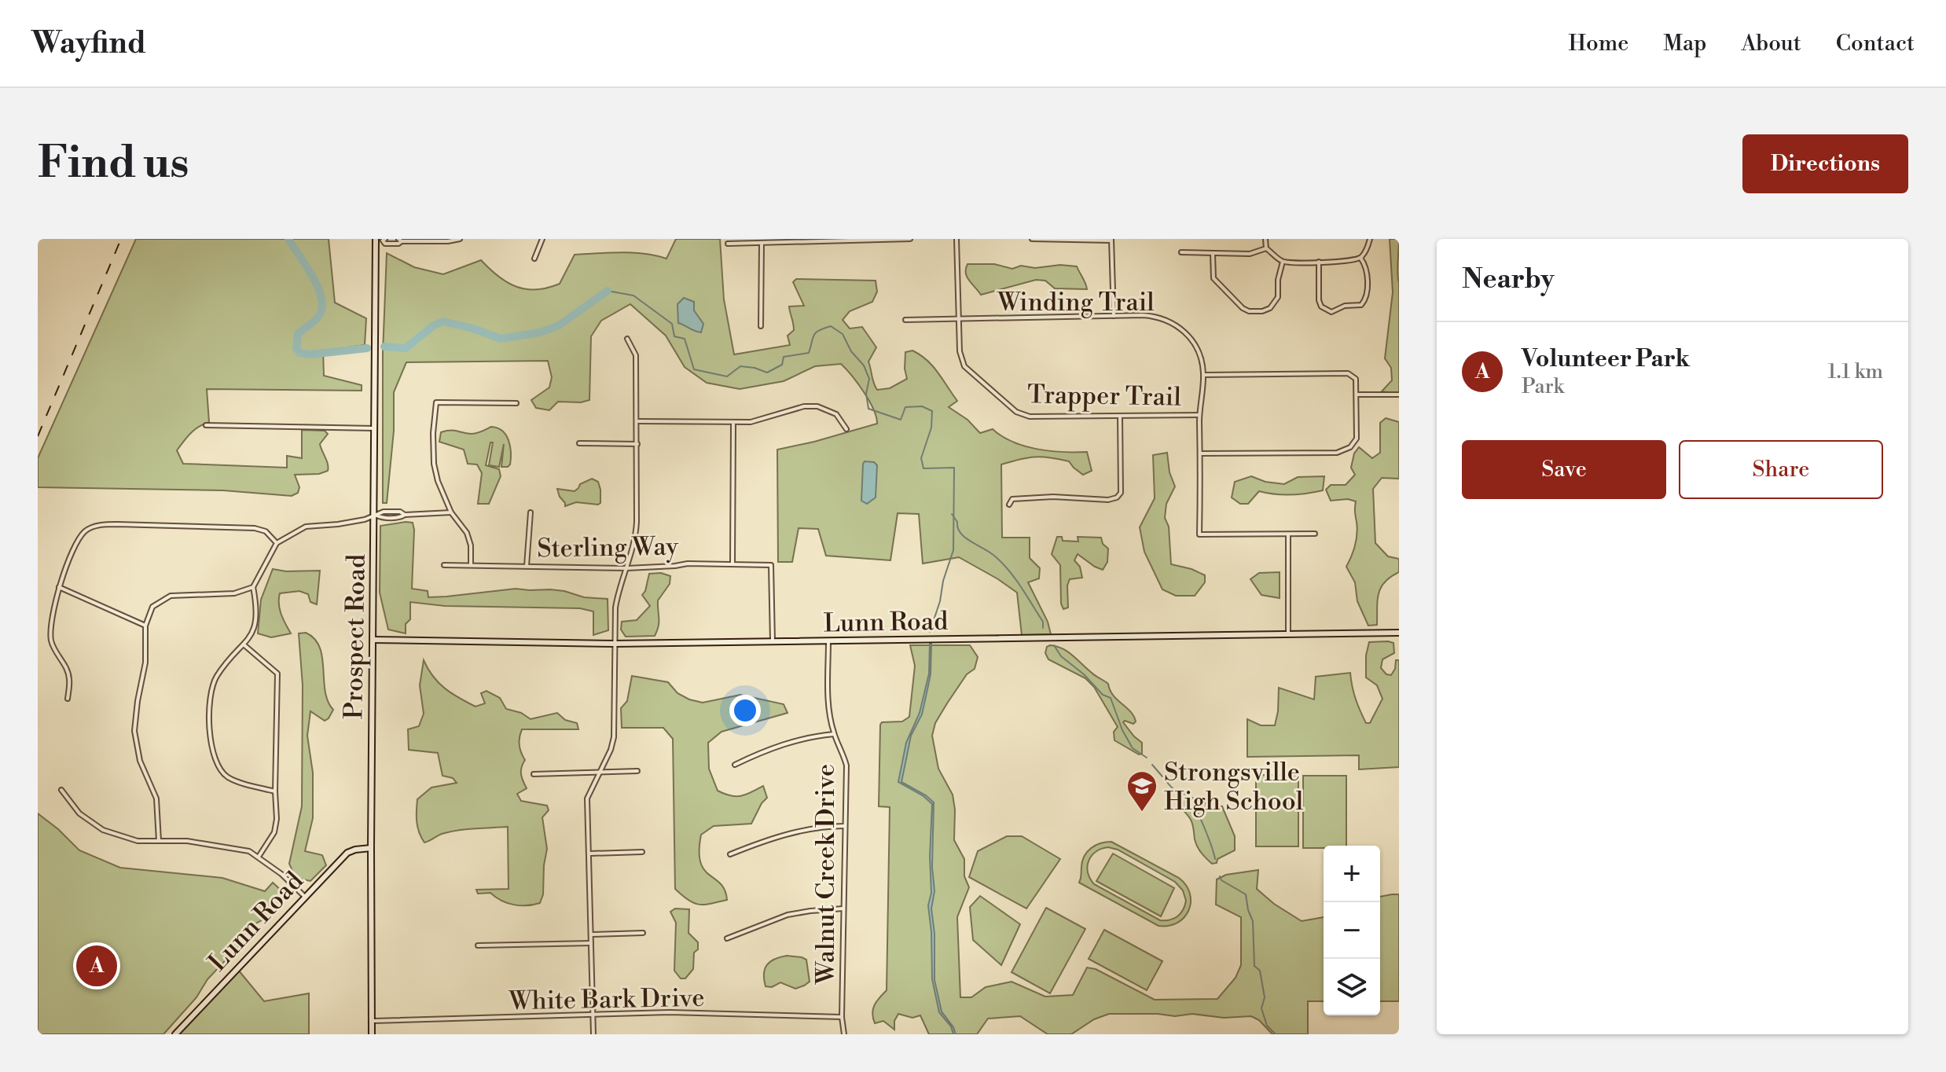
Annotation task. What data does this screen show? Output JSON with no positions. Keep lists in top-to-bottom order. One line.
{"streets":{"street":["Winding Trail","Trapper Trail","Sterling Way","Lunn Road","Prospect Road","Walnut Creek Drive","White Bark Drive"]},"crossings":[["Winding Trail","Trapper Trail"],["Sterling Way","Lunn Road"],["Lunn Road","Prospect Road"],["Lunn Road","Walnut Creek Drive"],["Prospect Road","White Bark Drive"],["Walnut Creek Drive","White Bark Drive"]],"places":{"school or university":["Strongsville High School"]},"page":{"header":"Wayfind","nav":["Home","Map","About","Contact"],"buttons":["Directions",["Save","Share"]],"title":"Find us","heading":"Nearby","list":[{"mark":"A","name":"Volunteer Park","note":"Park","value":"1.1 km"}],"map_buttons":["+","−"],"pins":"A"}}
